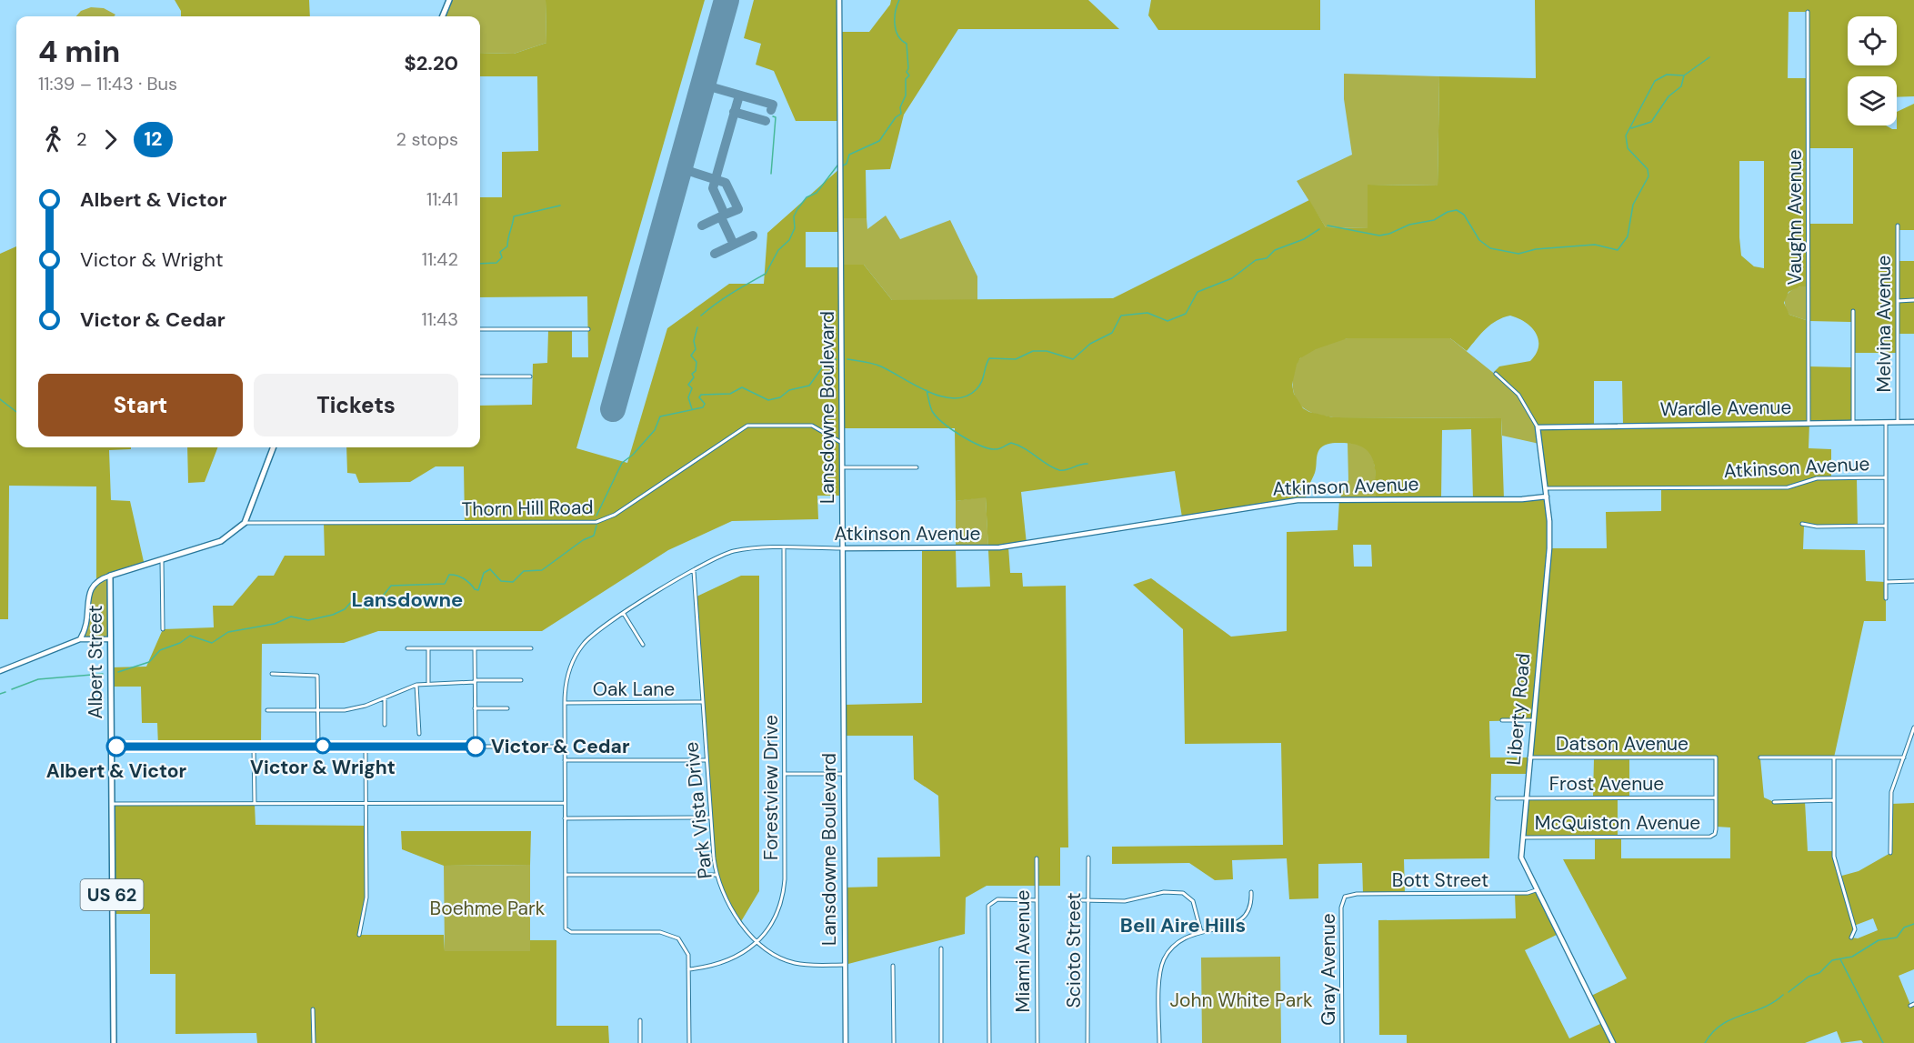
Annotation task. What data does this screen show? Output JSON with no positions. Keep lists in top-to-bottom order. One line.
{"streets":{"main road":["Albert Street","US 62"],"street":["Vaughn Avenue","Melvina Avenue","Lansdowne Boulevard","Wardle Avenue","Atkinson Avenue","Thorn Hill Road","Oak Lane","Liberty Road","Datson Avenue","Frost Avenue","Forestview Drive","Park Vista Drive","McQuiston Avenue","Bott Street","Scioto Street","Miami Avenue","Gray Avenue"]},"crossings":[["Vaughn Avenue","Wardle Avenue"],["Melvina Avenue","Wardle Avenue"],["Lansdowne Boulevard","Atkinson Avenue"],["Lansdowne Boulevard","Thorn Hill Road"],["Lansdowne Boulevard","Park Vista Drive"],["Wardle Avenue","Liberty Road"],["Atkinson Avenue","Oak Lane"],["Atkinson Avenue","Liberty Road"],["Atkinson Avenue","Forestview Drive"],["Atkinson Avenue","Park Vista Drive"],["Oak Lane","Park Vista Drive"],["Liberty Road","Datson Avenue"],["Liberty Road","Frost Avenue"],["Liberty Road","McQuiston Avenue"],["Liberty Road","Bott Street"],["Datson Avenue","Frost Avenue"],["Datson Avenue","McQuiston Avenue"],["Frost Avenue","McQuiston Avenue"],["Forestview Drive","Park Vista Drive"],["Bott Street","Gray Avenue"]],"districts":["Lansdowne","Bell Aire Hills"],"parks":["Boehme Park","John White Park"],"places":["Victor & Wright","Albert & Victor","Victor & Cedar"],"lines":["bus line 12"],"page":{"heading":["4 min","11:39 – 11:43 · Bus","$2.20"],"legs":["2","12","2 stops"],"list":[{"name":"Albert & Victor","value":"11:41"},{"name":"Victor & Wright","value":"11:42"},{"name":"Victor & Cedar","value":"11:43"}],"buttons":["Start","Tickets"]}}
